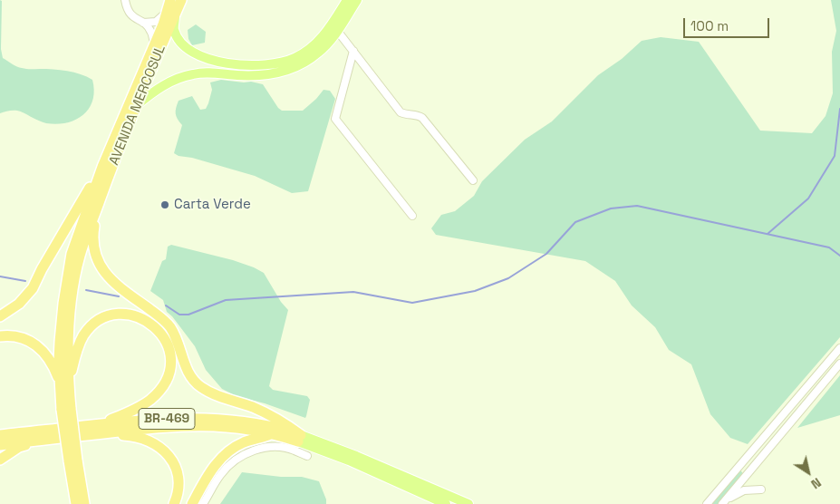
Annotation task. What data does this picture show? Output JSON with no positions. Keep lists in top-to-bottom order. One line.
{"streets":{"highway":["AVENIDA MERCOSUL","BR-469"]},"places":["Carta Verde"],"scale_bar":"100 m","north":"bottom right"}
